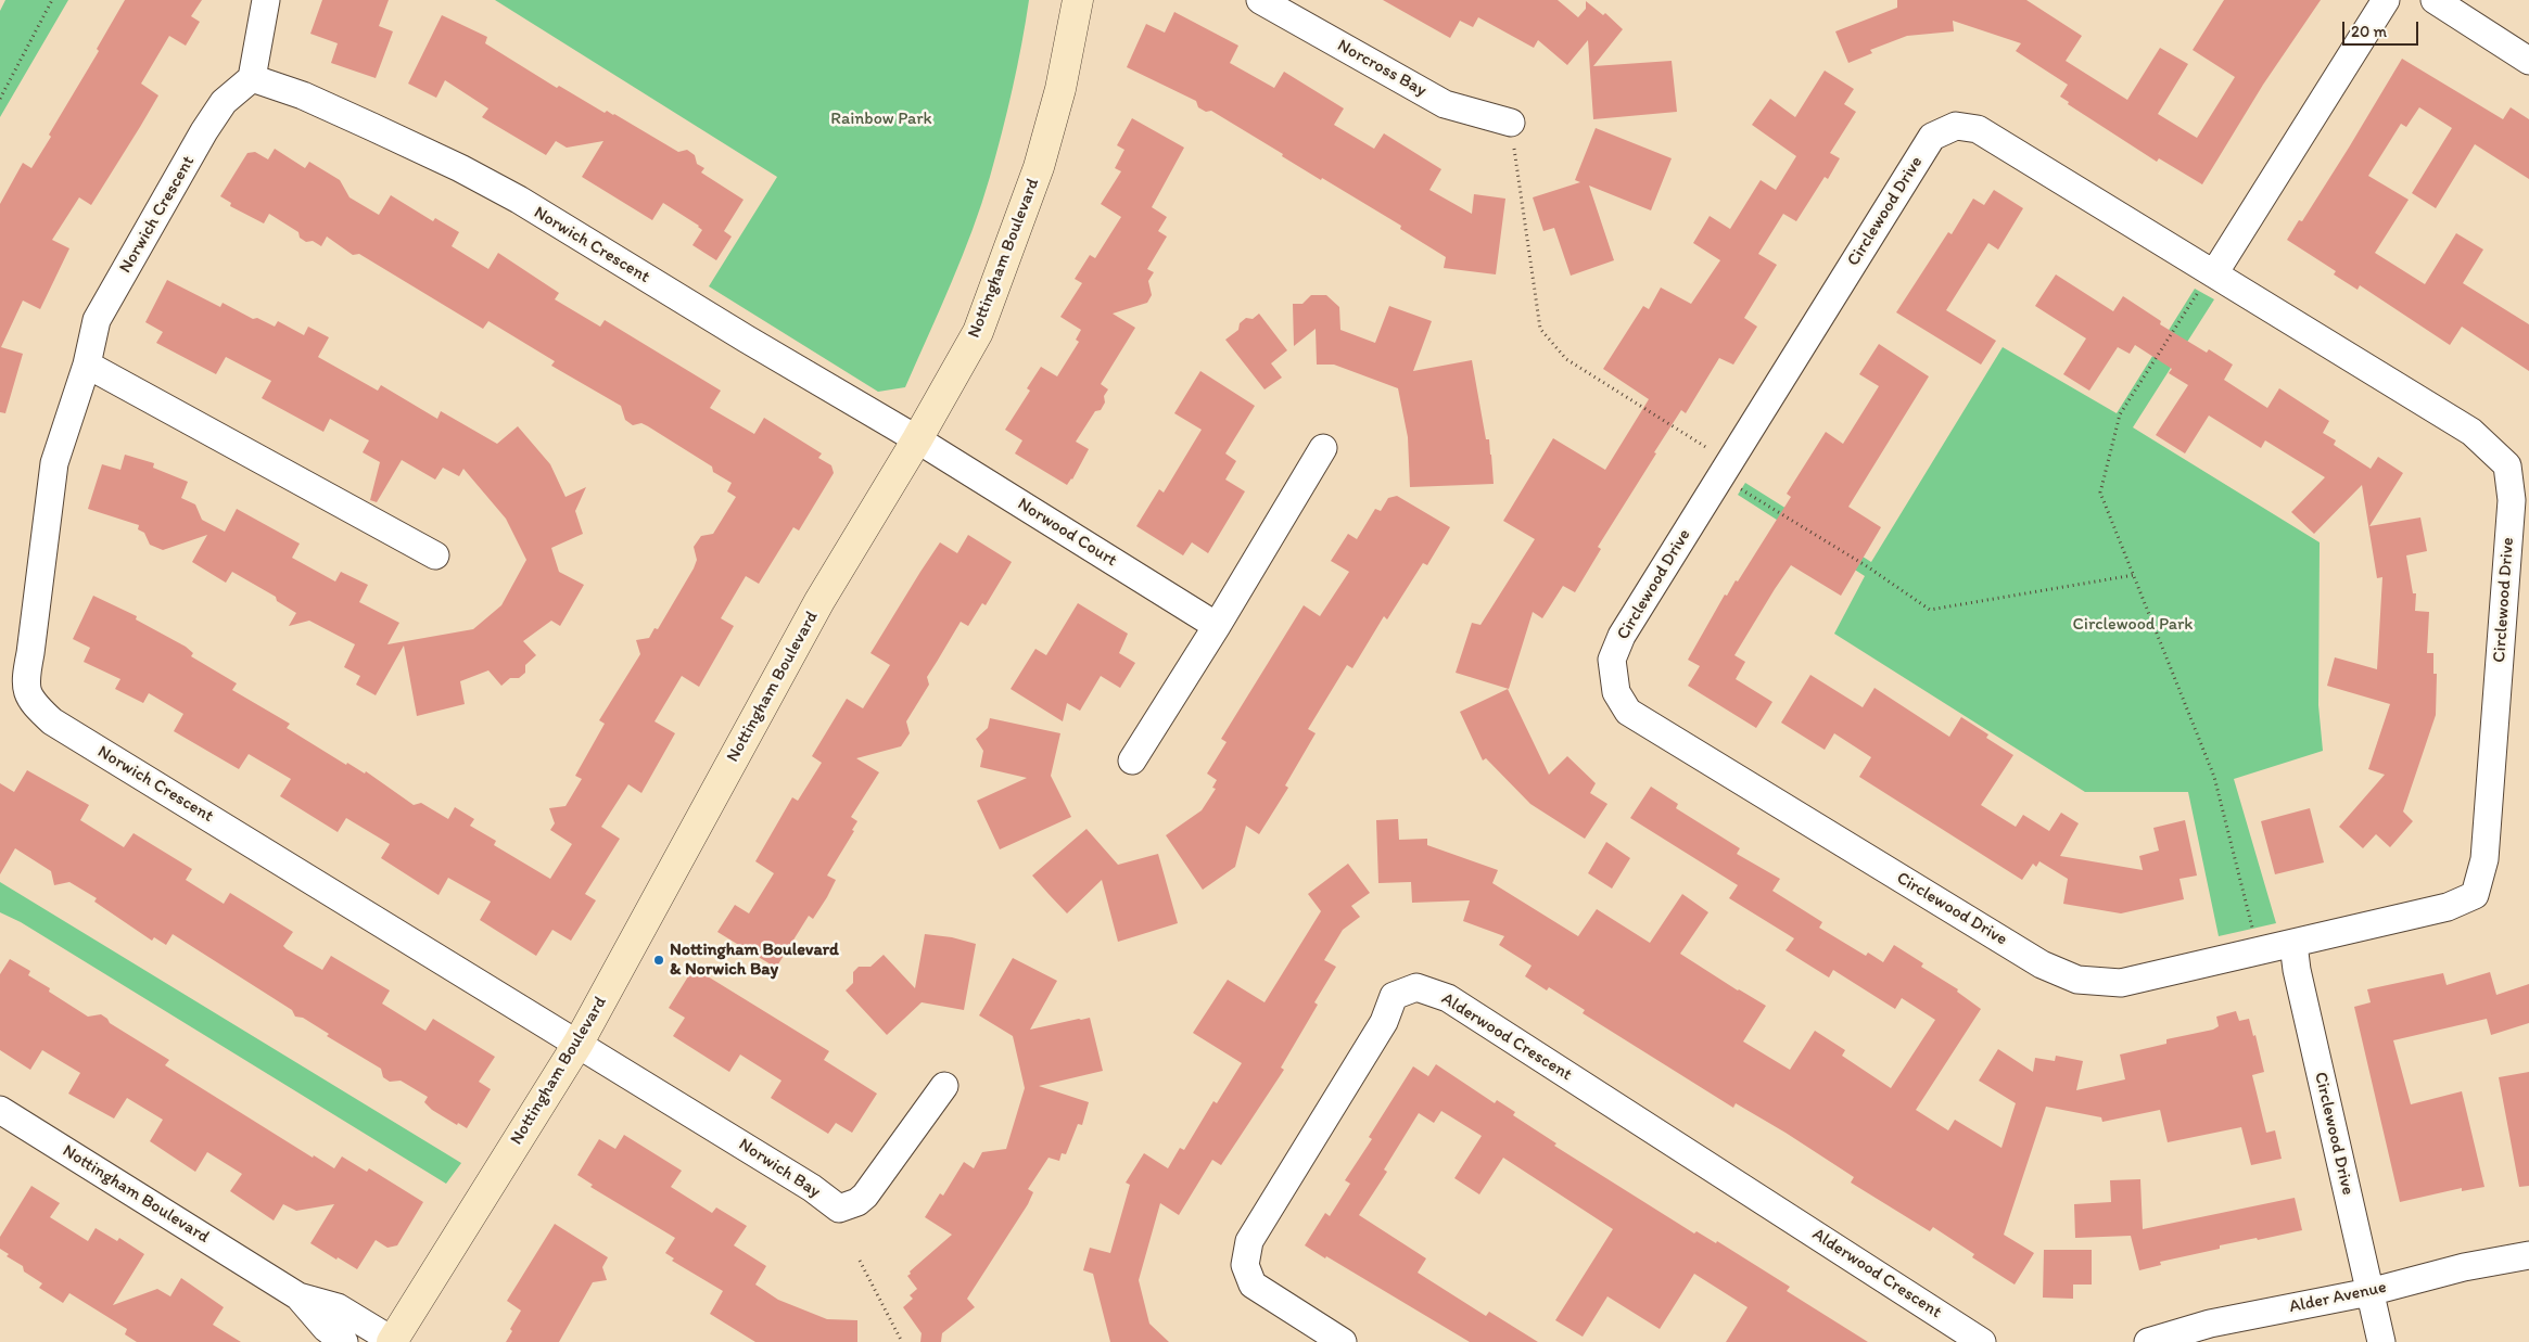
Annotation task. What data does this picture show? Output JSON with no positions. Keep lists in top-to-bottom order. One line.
{"streets":{"street":["Norcross Bay","Circlewood Drive","Norwich Crescent","Nottingham Boulevard","Norwood Court","Alderwood Crescent","Norwich Bay","Alder Avenue"]},"crossings":[["Circlewood Drive","Alder Avenue"],["Norwich Crescent","Nottingham Boulevard"],["Norwich Crescent","Norwood Court"],["Norwich Crescent","Norwich Bay"],["Nottingham Boulevard","Norwood Court"],["Nottingham Boulevard","Norwich Bay"]],"parks":["Rainbow Park","Circlewood Park"],"places":["Nottingham Boulevard & Norwich Bay"],"scale_bar":"20 m"}
